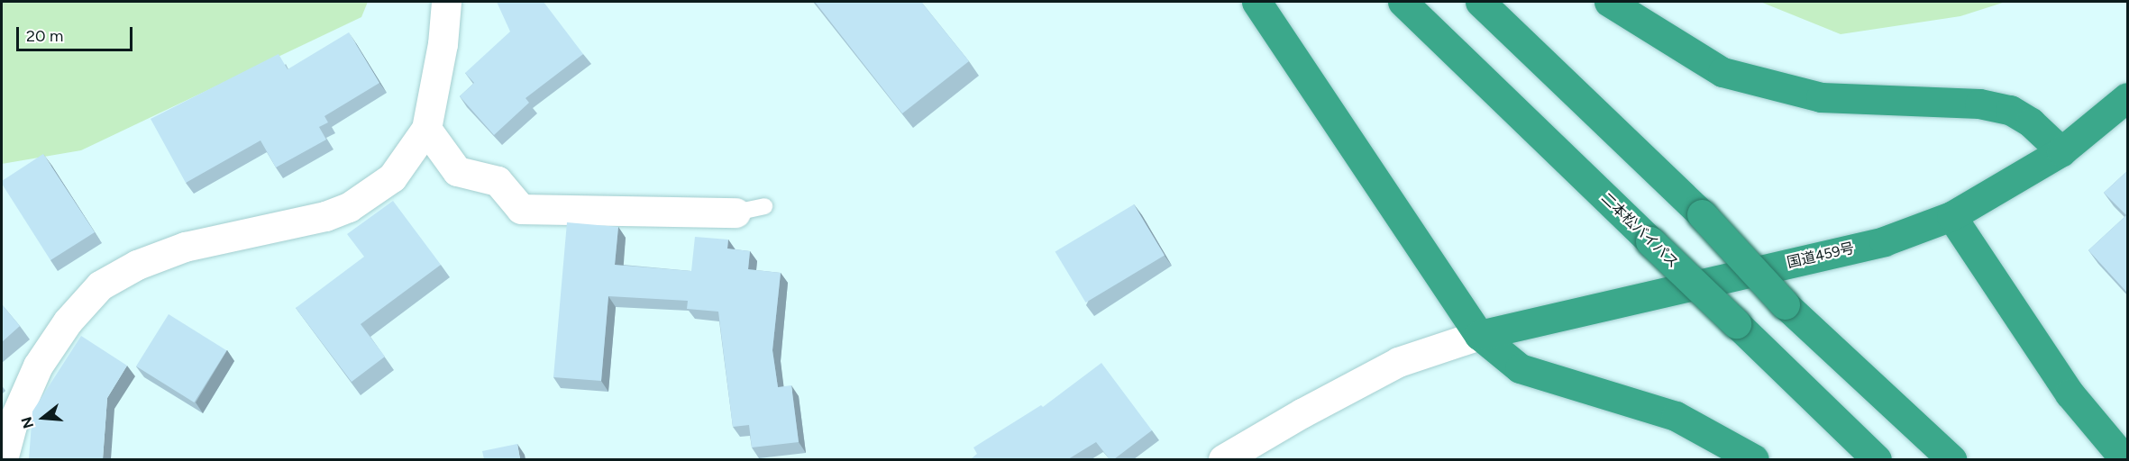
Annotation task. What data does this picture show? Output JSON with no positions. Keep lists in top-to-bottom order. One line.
{"streets":{"highway":["二本松バイパス","国道459号"]},"scale_bar":"20 m","north":"left"}
